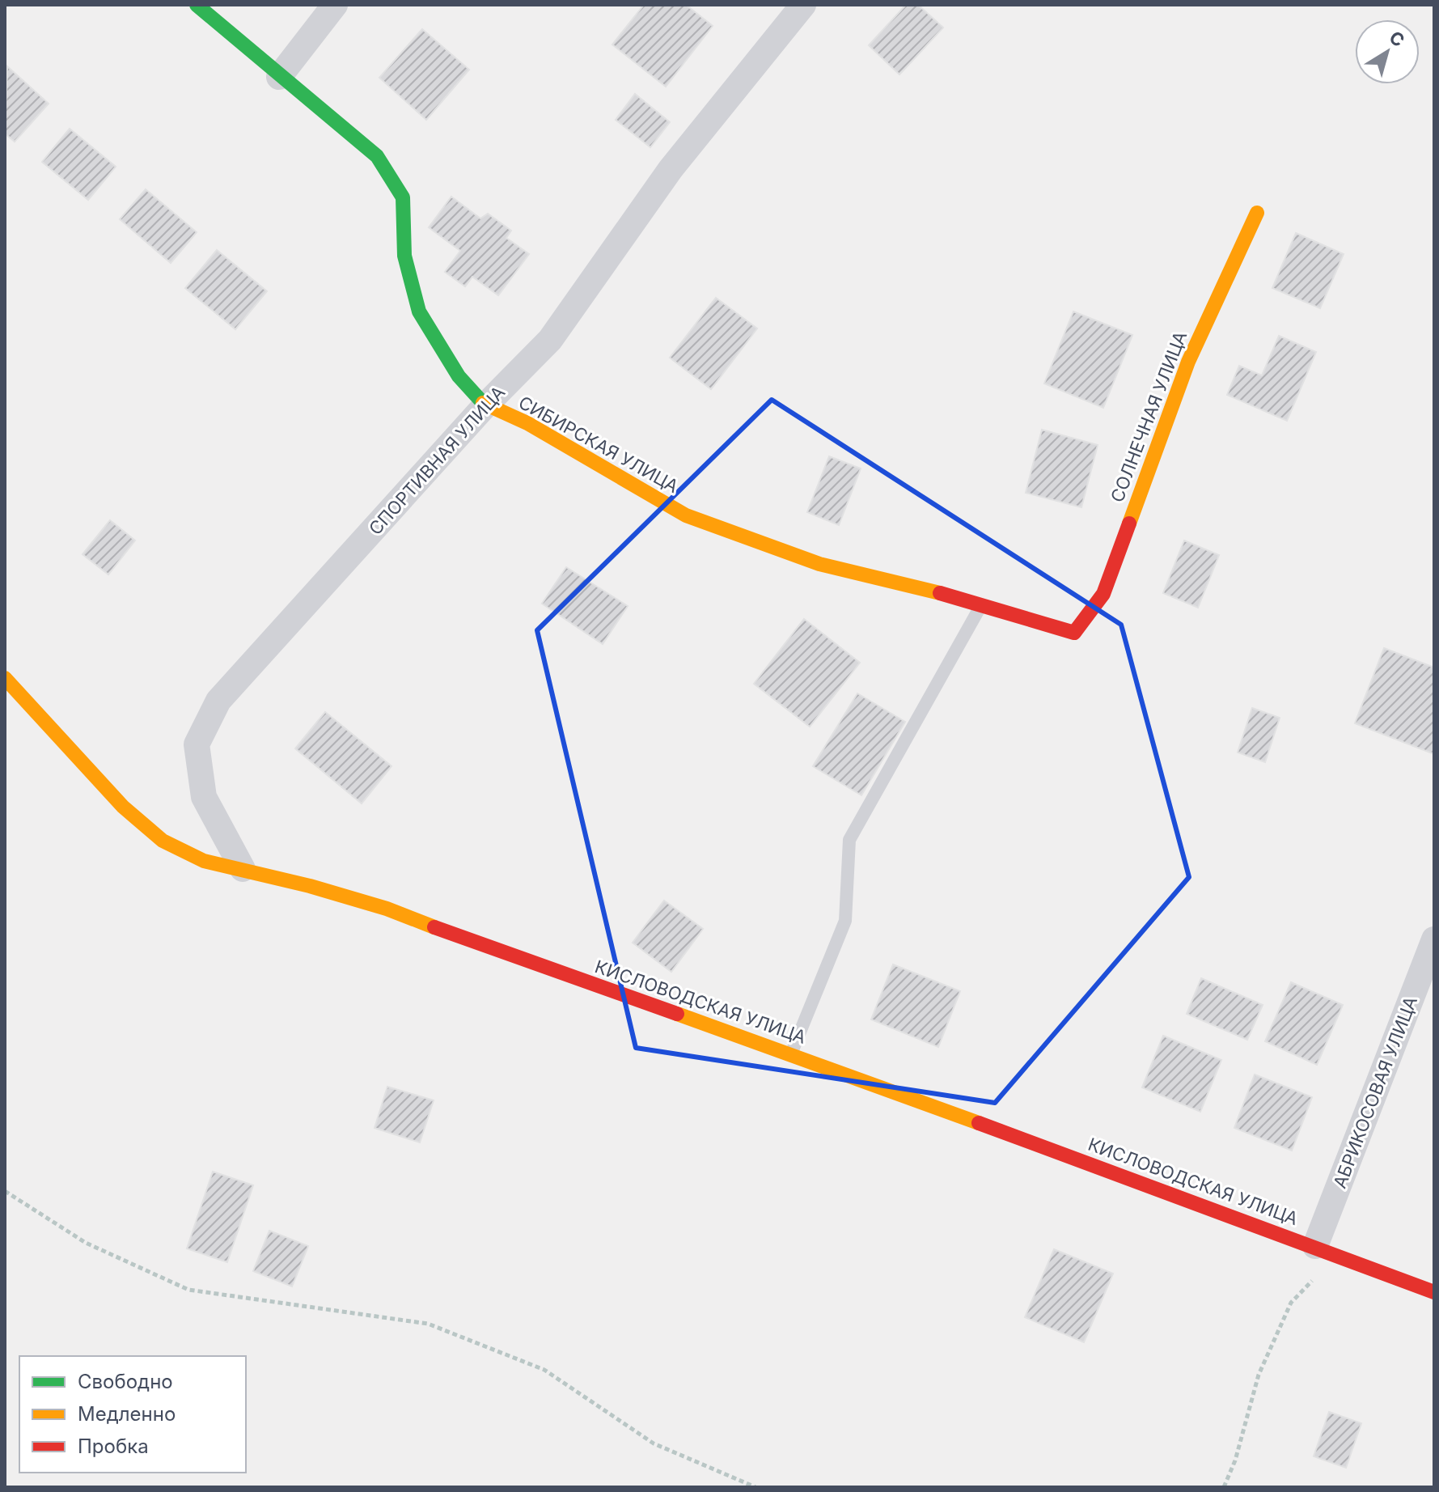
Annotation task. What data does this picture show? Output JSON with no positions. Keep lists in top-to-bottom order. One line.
{"streets":{"street":["СОЛНЕЧНАЯ УЛИЦА","СИБИРСКАЯ УЛИЦА","СПОРТИВНАЯ УЛИЦА","КИСЛОВОДСКАЯ УЛИЦА","АБРИКОСОВАЯ УЛИЦА"]},"crossings":[["СОЛНЕЧНАЯ УЛИЦА","СИБИРСКАЯ УЛИЦА"],["СИБИРСКАЯ УЛИЦА","СПОРТИВНАЯ УЛИЦА"],["СПОРТИВНАЯ УЛИЦА","КИСЛОВОДСКАЯ УЛИЦА"],["КИСЛОВОДСКАЯ УЛИЦА","АБРИКОСОВАЯ УЛИЦА"]],"legend":["Свободно","Медленно","Пробка"],"north":"top right"}
